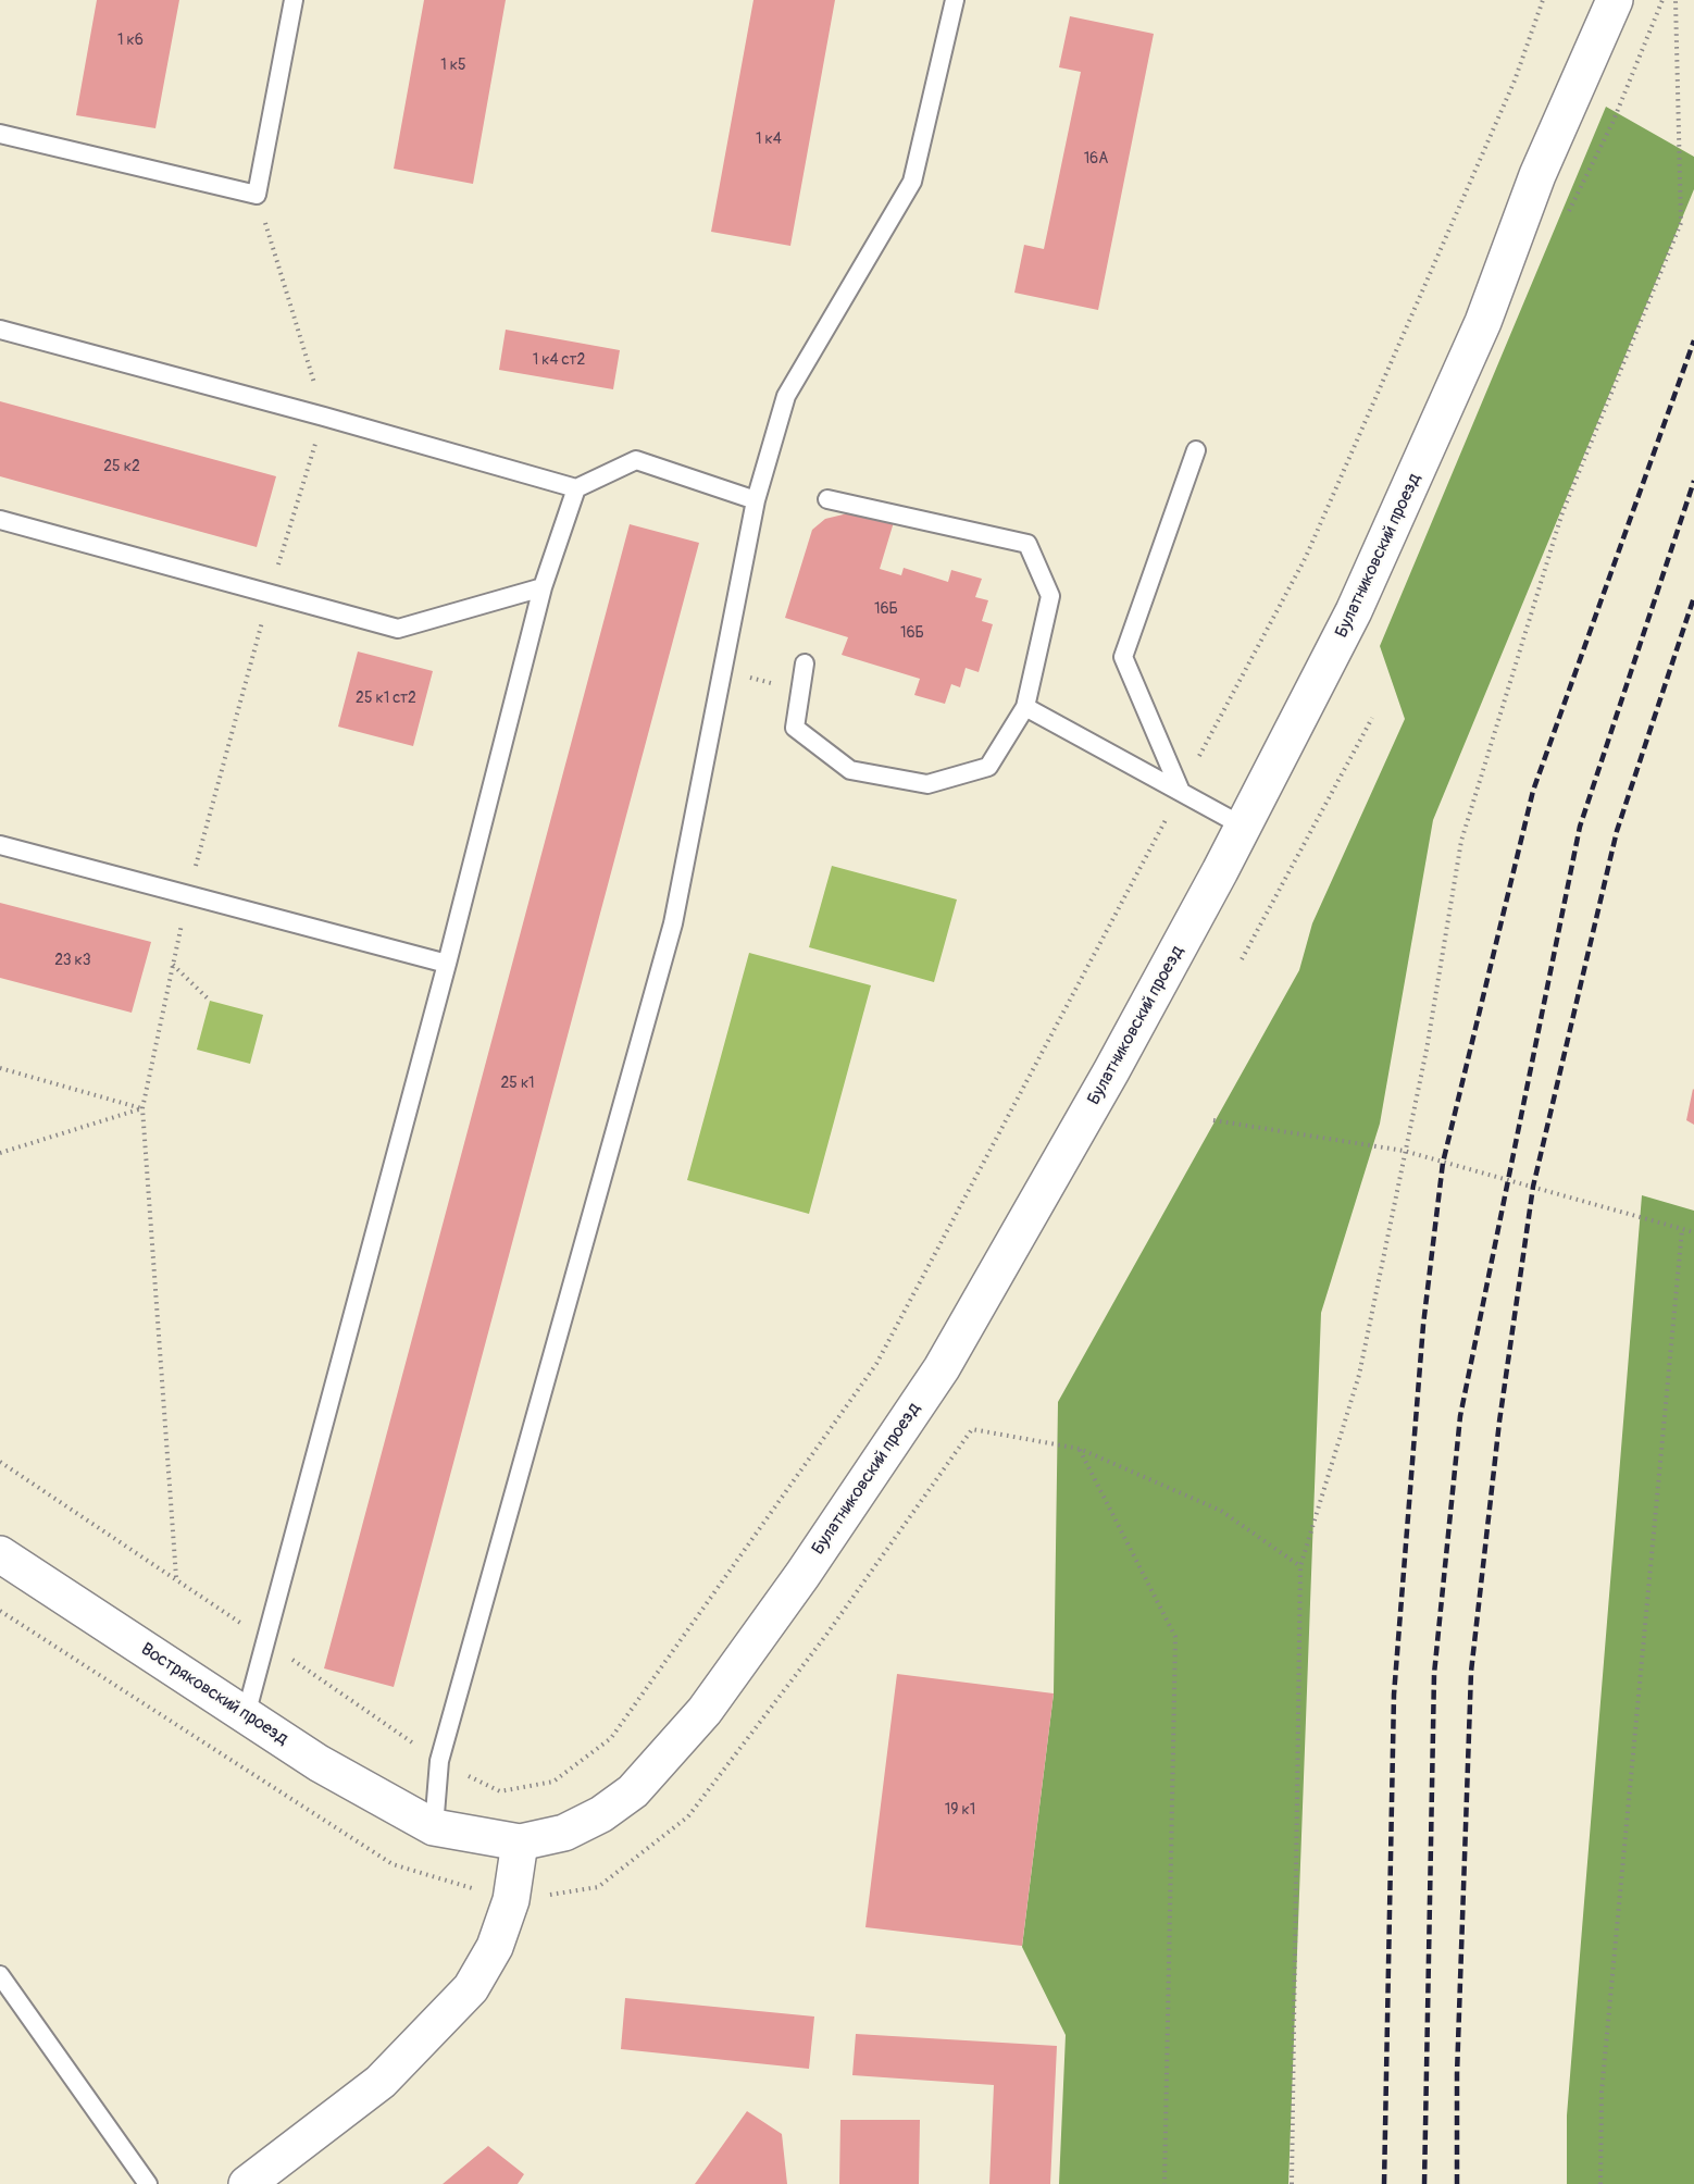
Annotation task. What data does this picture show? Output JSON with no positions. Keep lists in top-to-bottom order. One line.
{"streets":{"street":["Булатниковский проезд","Востряковский проезд"]},"crossings":[["Булатниковский проезд","Востряковский проезд"]],"house_numbers":["1 к6","1 к5","1 к4","16А","1 к4 ст2","25 к2","16Б","16Б","25 к1 ст2","23 к3","25 к1","19 к1"]}
